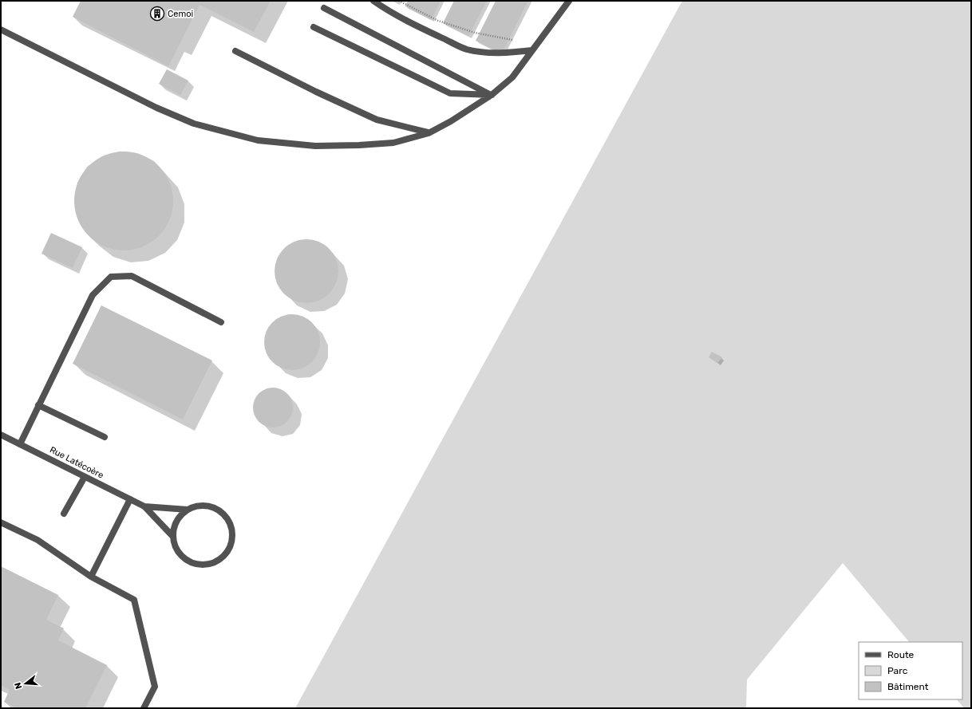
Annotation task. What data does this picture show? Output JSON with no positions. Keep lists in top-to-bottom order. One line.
{"streets":{"street":["Rue Latécoère"]},"places":{"building":["Cemoi"]},"legend":["Route","Parc","Bâtiment"],"north":"left"}
